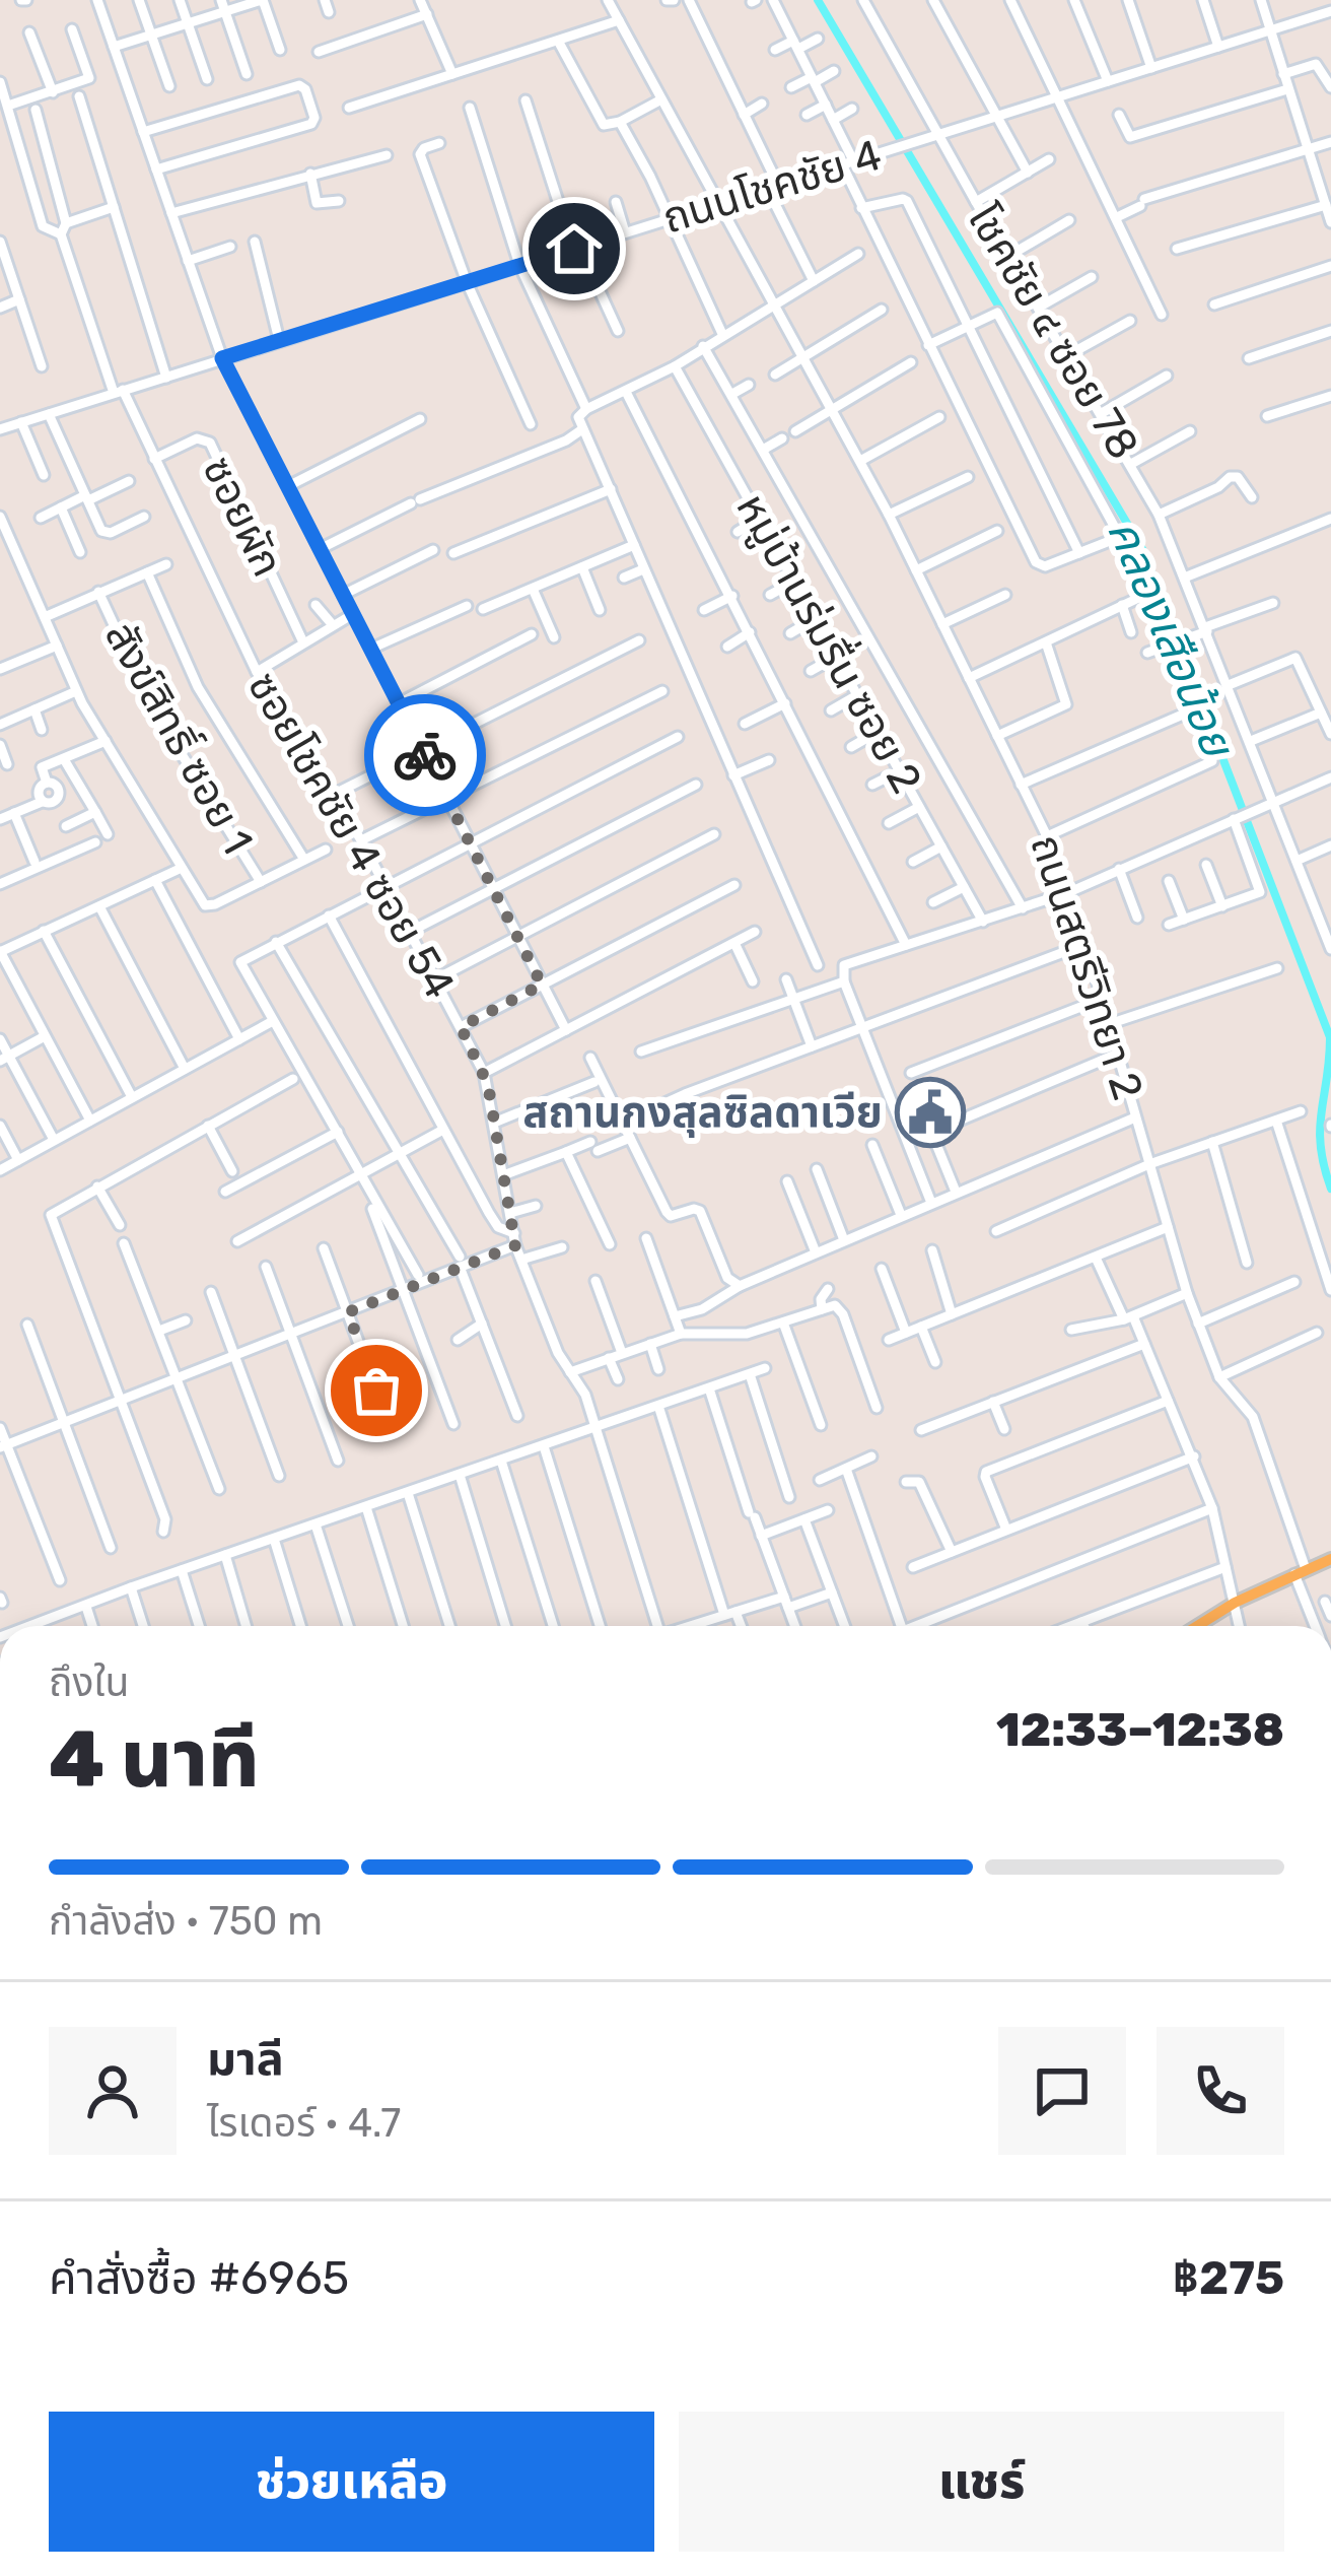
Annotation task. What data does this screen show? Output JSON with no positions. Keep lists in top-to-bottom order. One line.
{"streets":{"street":["ถนนโชคชัย 4","โชคชัย ๔ ซอย 78","ซอยผัก","หมู่บ้านร่มรื่น ซอย 2","สังข์สิทธิ์ ซอย 1","ซอยโชคชัย 4 ซอย 54","ถนนสตรีวิทยา 2"]},"crossings":[["ถนนโชคชัย 4","โชคชัย ๔ ซอย 78"],["ถนนโชคชัย 4","ซอยโชคชัย 4 ซอย 54"],["ถนนโชคชัย 4","ถนนสตรีวิทยา 2"],["ซอยผัก","ซอยโชคชัย 4 ซอย 54"]],"water":["คลองเสือน้อย"],"places":{"public building":["สถานกงสุลซิลดาเวีย"]},"page":{"heading":["4 นาที","ถึงใน","12:33–12:38"],"panel":["มาลี","ไรเดอร์ · 4.7","คำสั่งซื้อ #6965","฿275"],"bar":"กำลังส่ง · 750 m","buttons":["ช่วยเหลือ","แชร์"]}}
